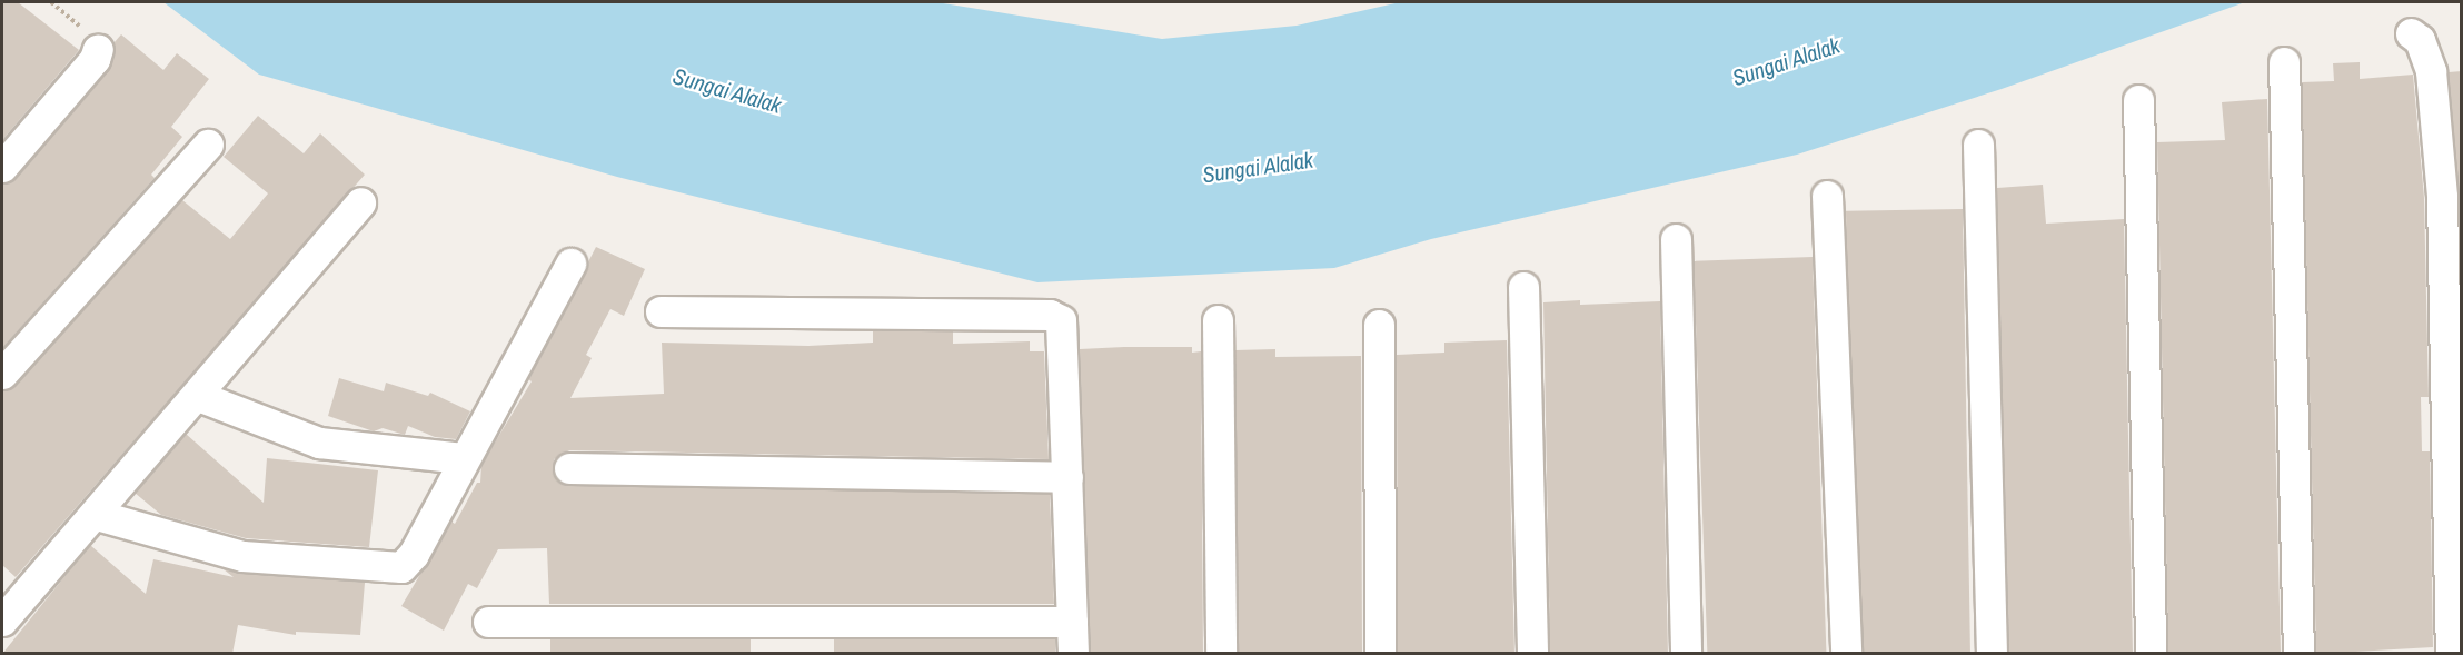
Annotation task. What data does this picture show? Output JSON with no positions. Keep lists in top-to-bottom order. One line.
{"water":["Sungai Alalak"]}
